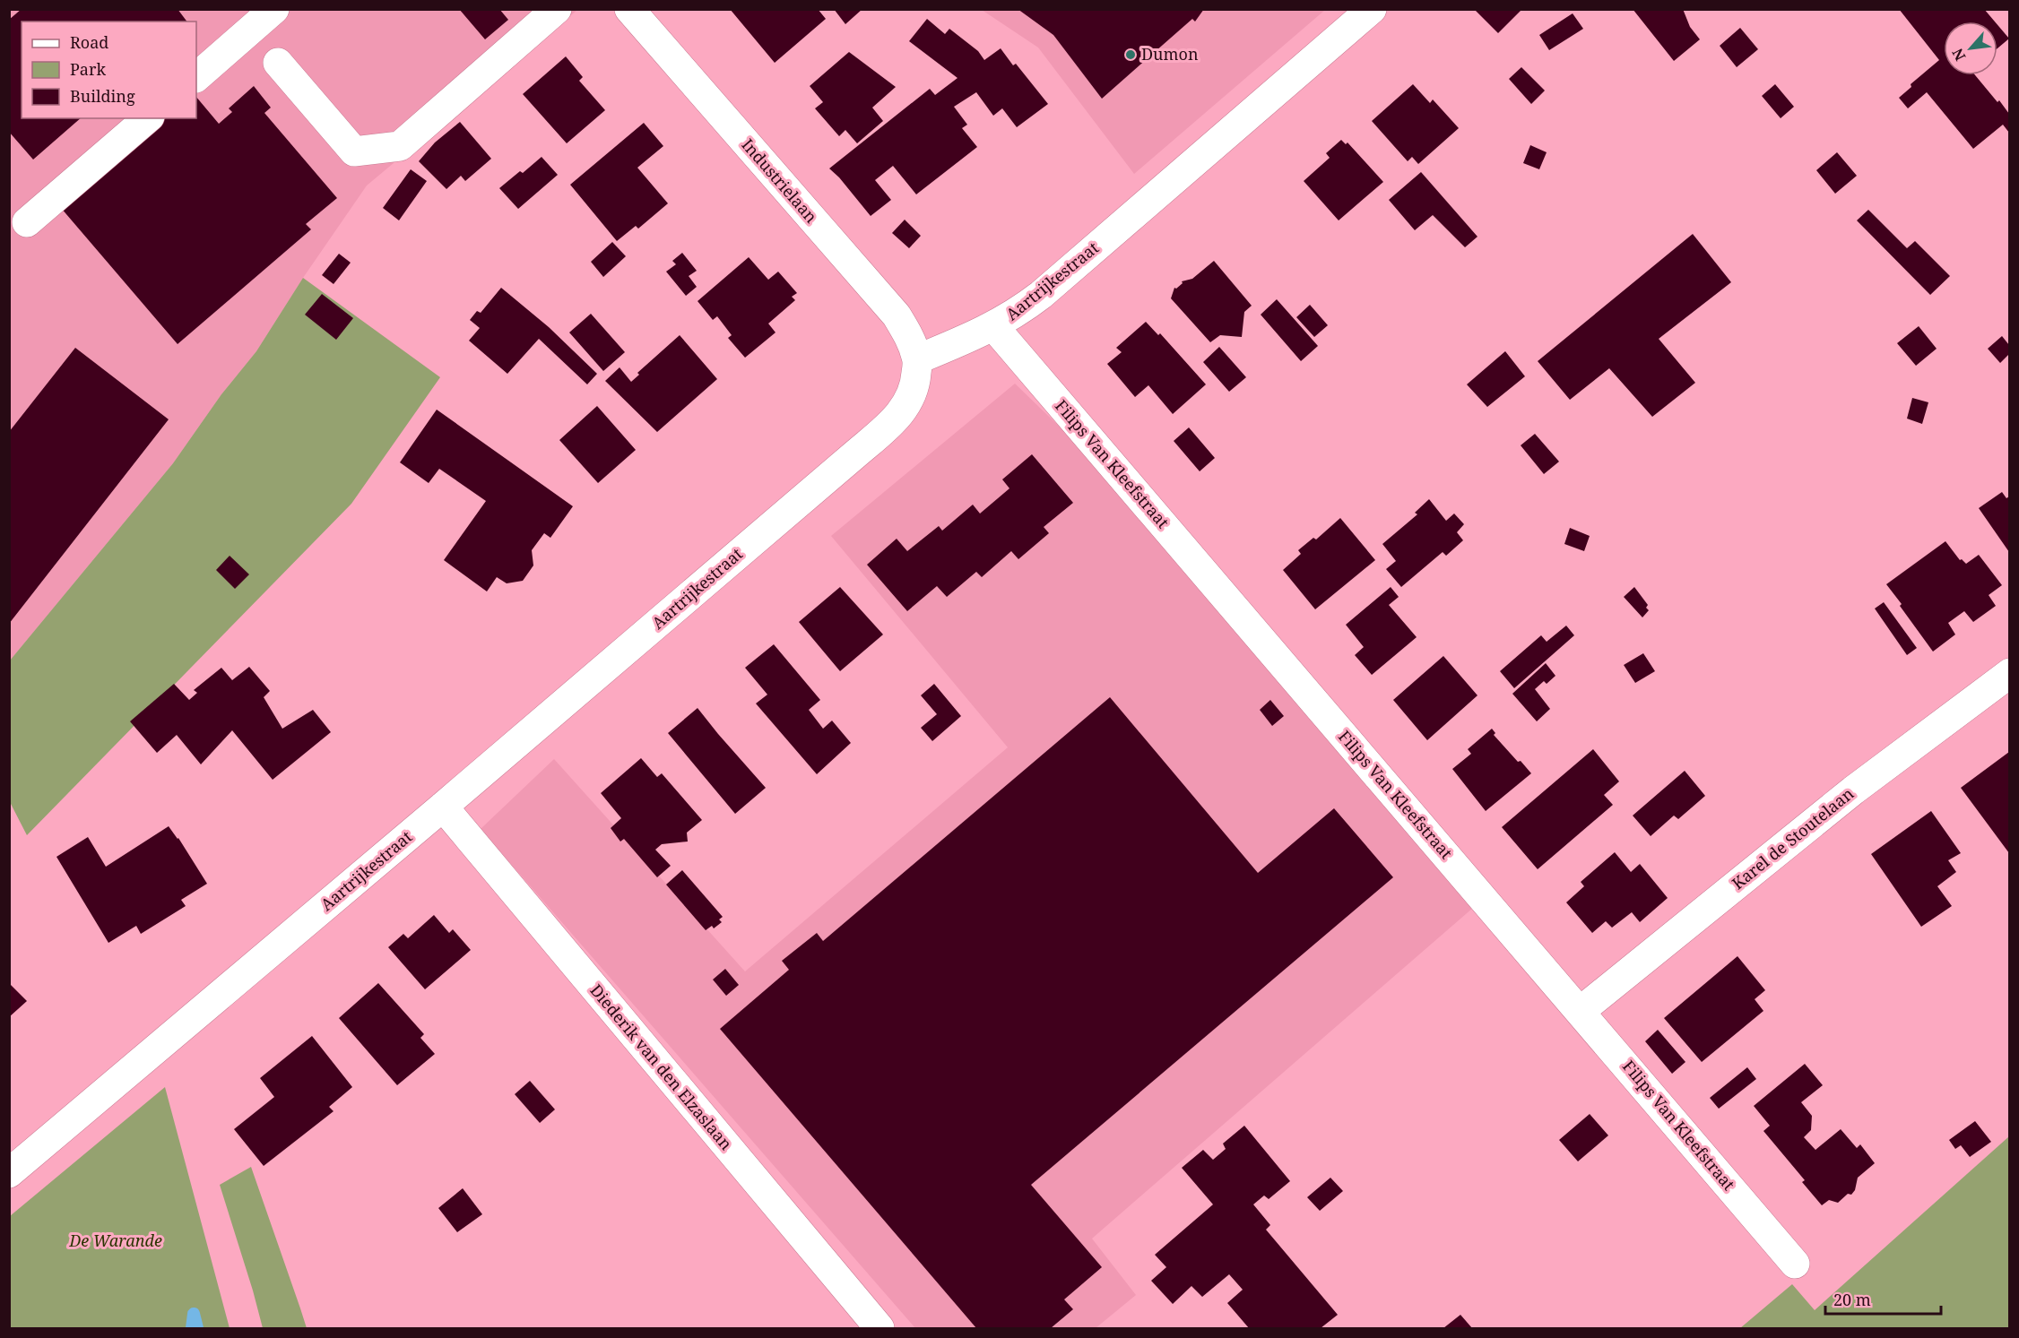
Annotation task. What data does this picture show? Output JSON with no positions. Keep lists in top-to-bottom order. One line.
{"streets":{"street":["Industrielaan","Aartrijkestraat","Filips Van Kleefstraat","Karel de Stoutelaan","Diederik van den Elzaslaan"]},"crossings":[["Industrielaan","Aartrijkestraat"],["Aartrijkestraat","Filips Van Kleefstraat"],["Aartrijkestraat","Diederik van den Elzaslaan"],["Filips Van Kleefstraat","Karel de Stoutelaan"]],"parks":["De Warande"],"places":["Dumon"],"legend":["Road","Park","Building"],"scale_bar":"20 m","north":"bottom left"}
